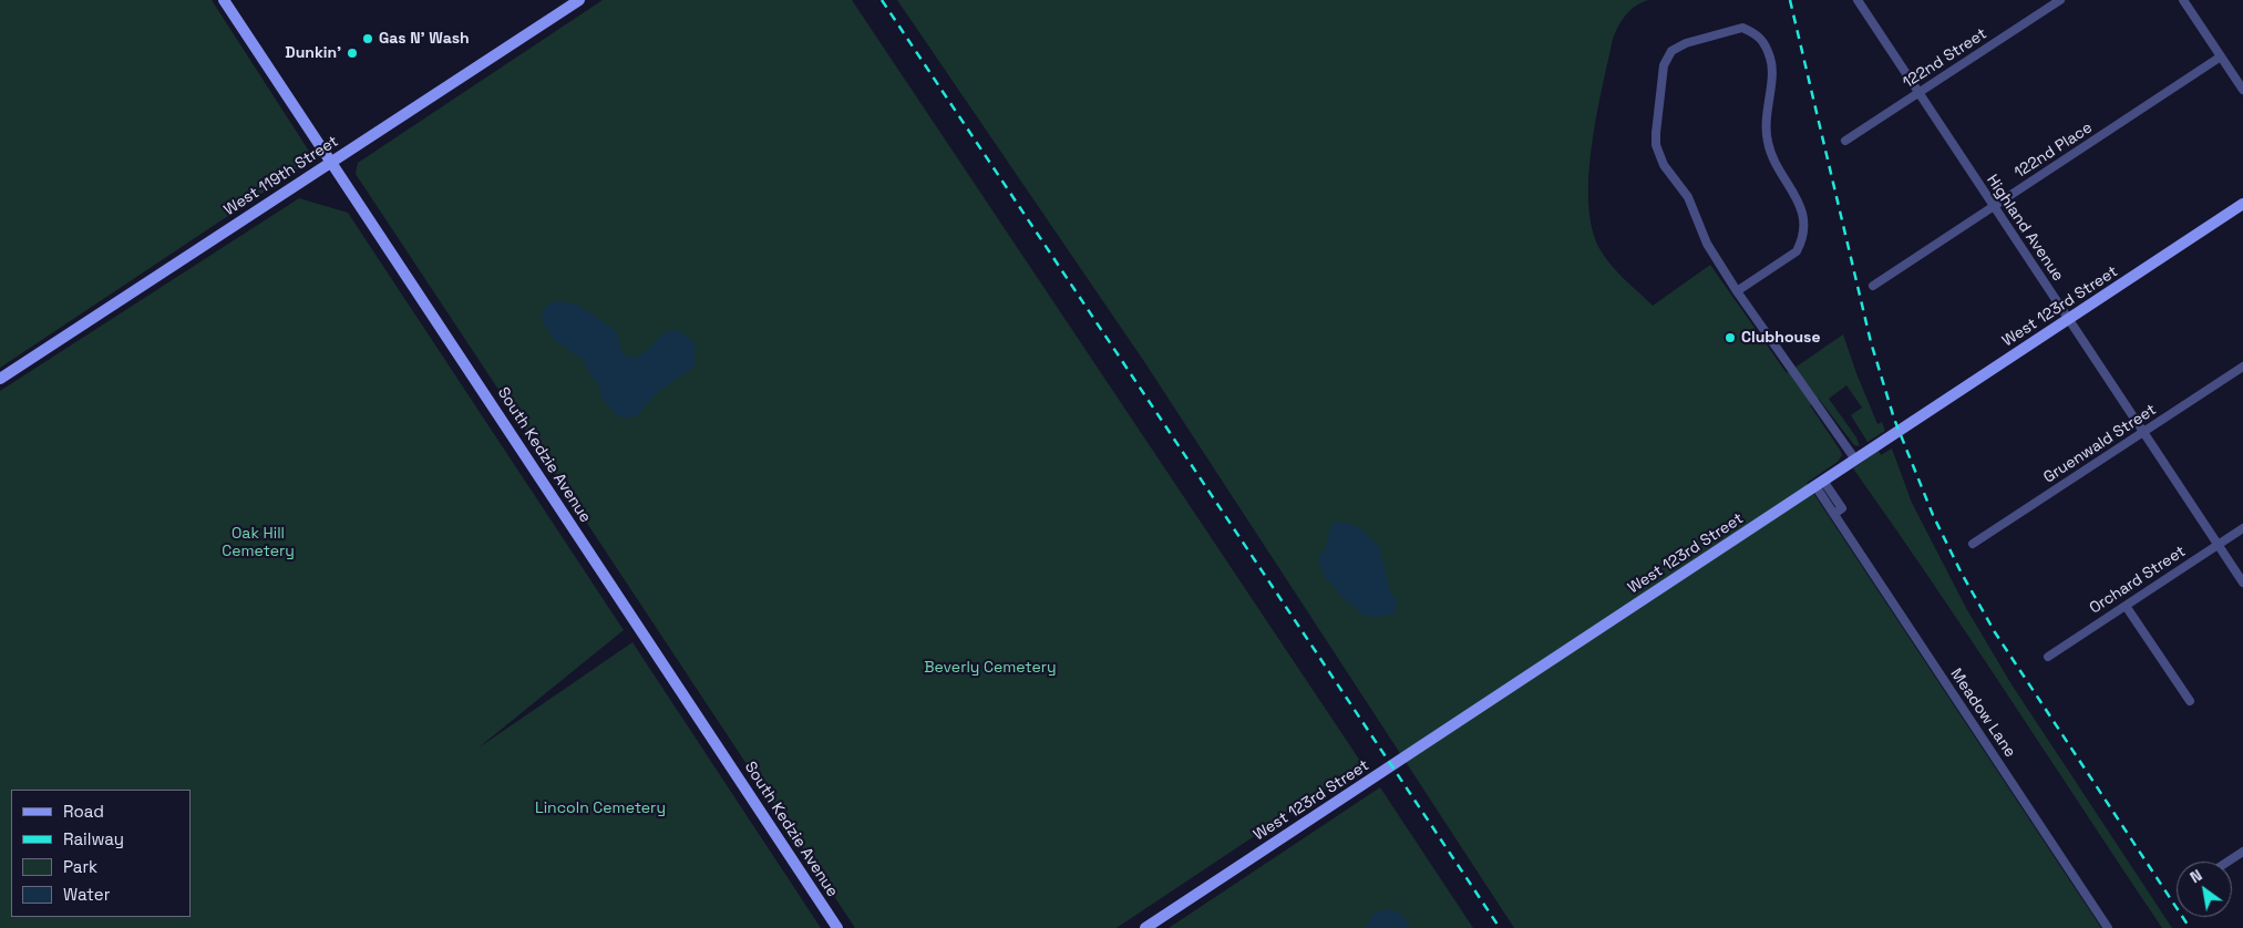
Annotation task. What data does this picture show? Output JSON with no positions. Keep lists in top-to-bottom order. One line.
{"streets":{"street":["122nd Street","122nd Place","West 119th Street","Highland Avenue","West 123rd Street","Gruenwald Street","South Kedzie Avenue","Orchard Street","Meadow Lane"]},"crossings":[["122nd Street","Highland Avenue"],["122nd Place","Highland Avenue"],["West 119th Street","South Kedzie Avenue"],["Highland Avenue","West 123rd Street"],["Highland Avenue","Gruenwald Street"],["Highland Avenue","Orchard Street"],["West 123rd Street","Meadow Lane"]],"parks":["Oak Hill Cemetery","Beverly Cemetery","Lincoln Cemetery"],"places":["Gas N' Wash","Dunkin'","Clubhouse"],"legend":["Road","Railway","Park","Water"],"north":"top left"}
